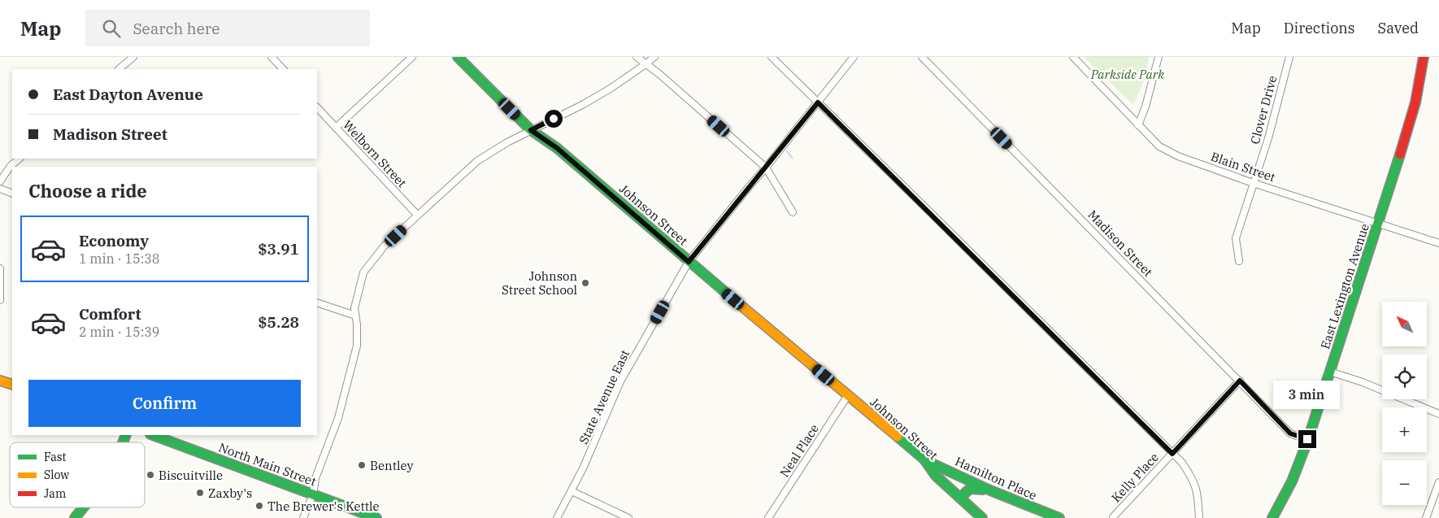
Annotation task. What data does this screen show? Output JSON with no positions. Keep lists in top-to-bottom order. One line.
{"streets":{"street":["Clover Drive","Welborn Street","Blain Street","Johnson Street","Madison Street","East Lexington Avenue","State Avenue East","Neal Place","North Main Street","Kelly Place","Hamilton Place"]},"crossings":[["Clover Drive","Blain Street"],["Blain Street","East Lexington Avenue"],["Johnson Street","State Avenue East"],["Johnson Street","Neal Place"],["Johnson Street","Hamilton Place"],["Madison Street","East Lexington Avenue"],["Madison Street","Kelly Place"]],"parks":["Parkside Park"],"places":["Johnson Street School","Bentley","Biscuitville","Zaxby's","The Brewer's Kettle"],"legend":["Fast","Slow","Jam"],"north":"top left","page":{"header":"Map","search":"Search here","nav":["Map","Directions","Saved"],"banner":["East Dayton Avenue","Madison Street"],"heading":"Choose a ride","list":[{"name":"Economy","note":"1 min · 15:38","value":"$3.91"},{"name":"Comfort","note":"2 min · 15:39","value":"$5.28"}],"map_buttons":["+","−"],"buttons":"Confirm","bubble":"3 min"}}
